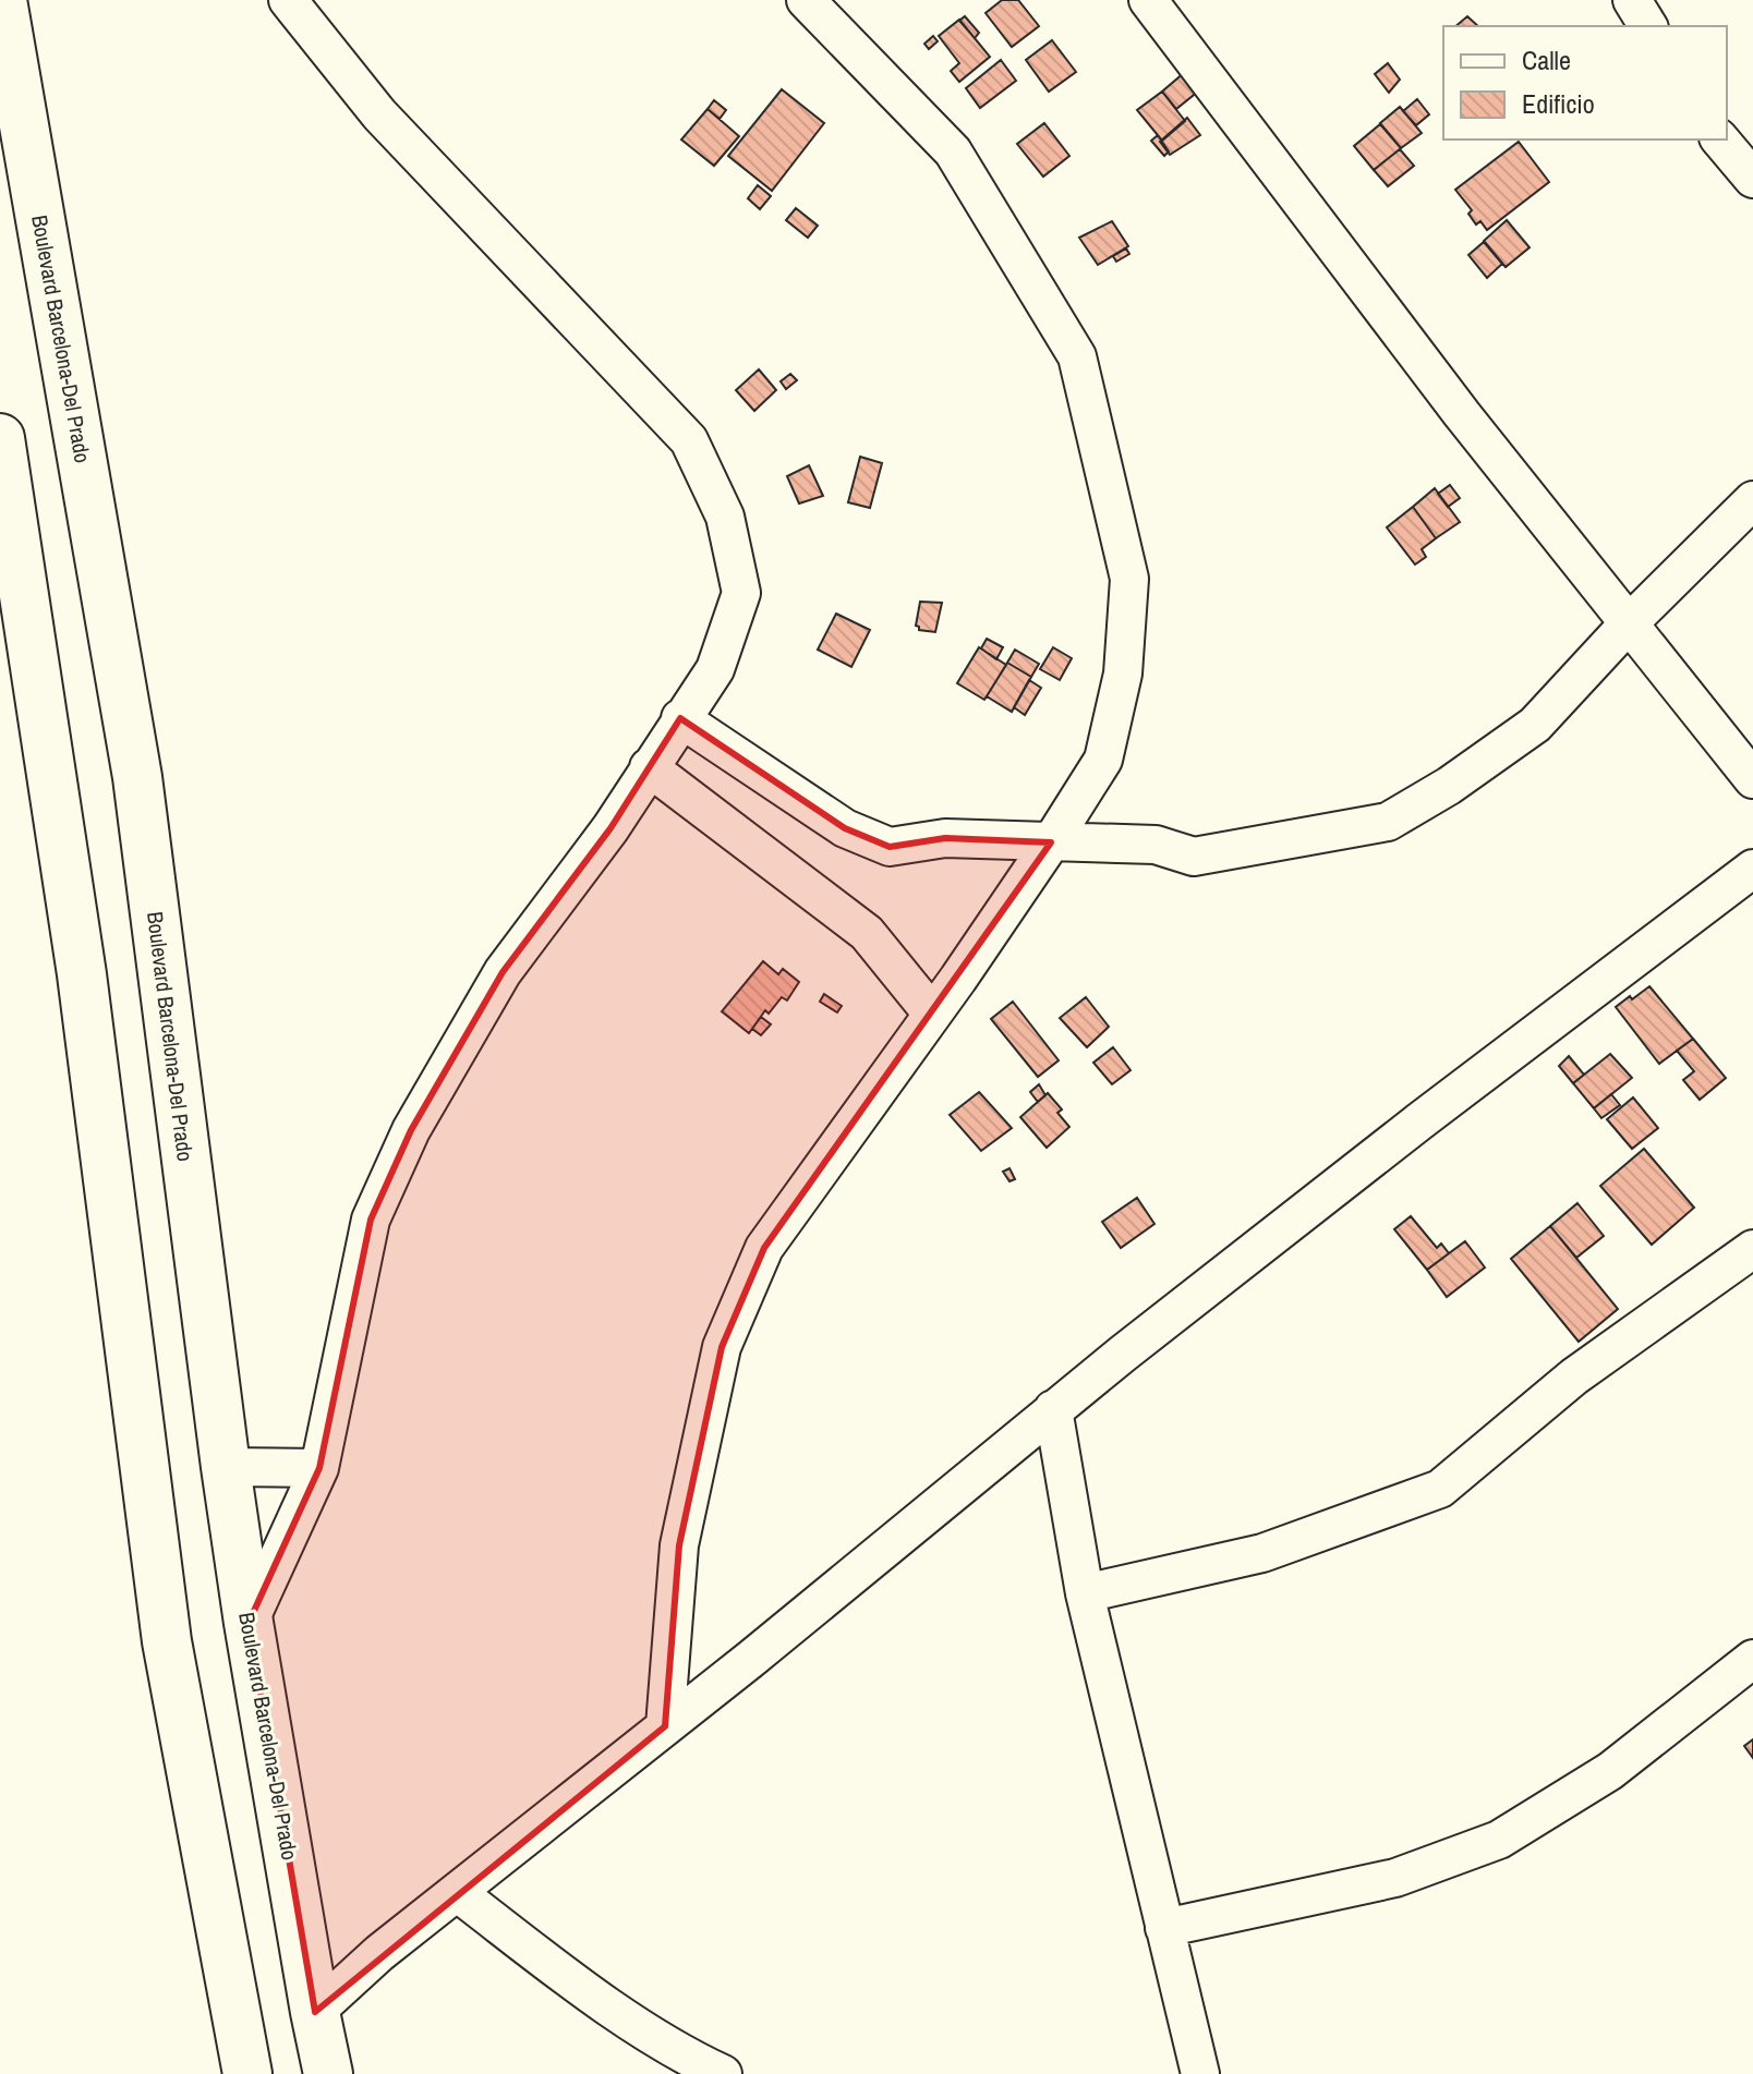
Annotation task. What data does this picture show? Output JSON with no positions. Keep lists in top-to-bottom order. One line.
{"streets":{"main road":["Boulevard Barcelona-Del Prado"]},"legend":["Calle","Edificio"]}
